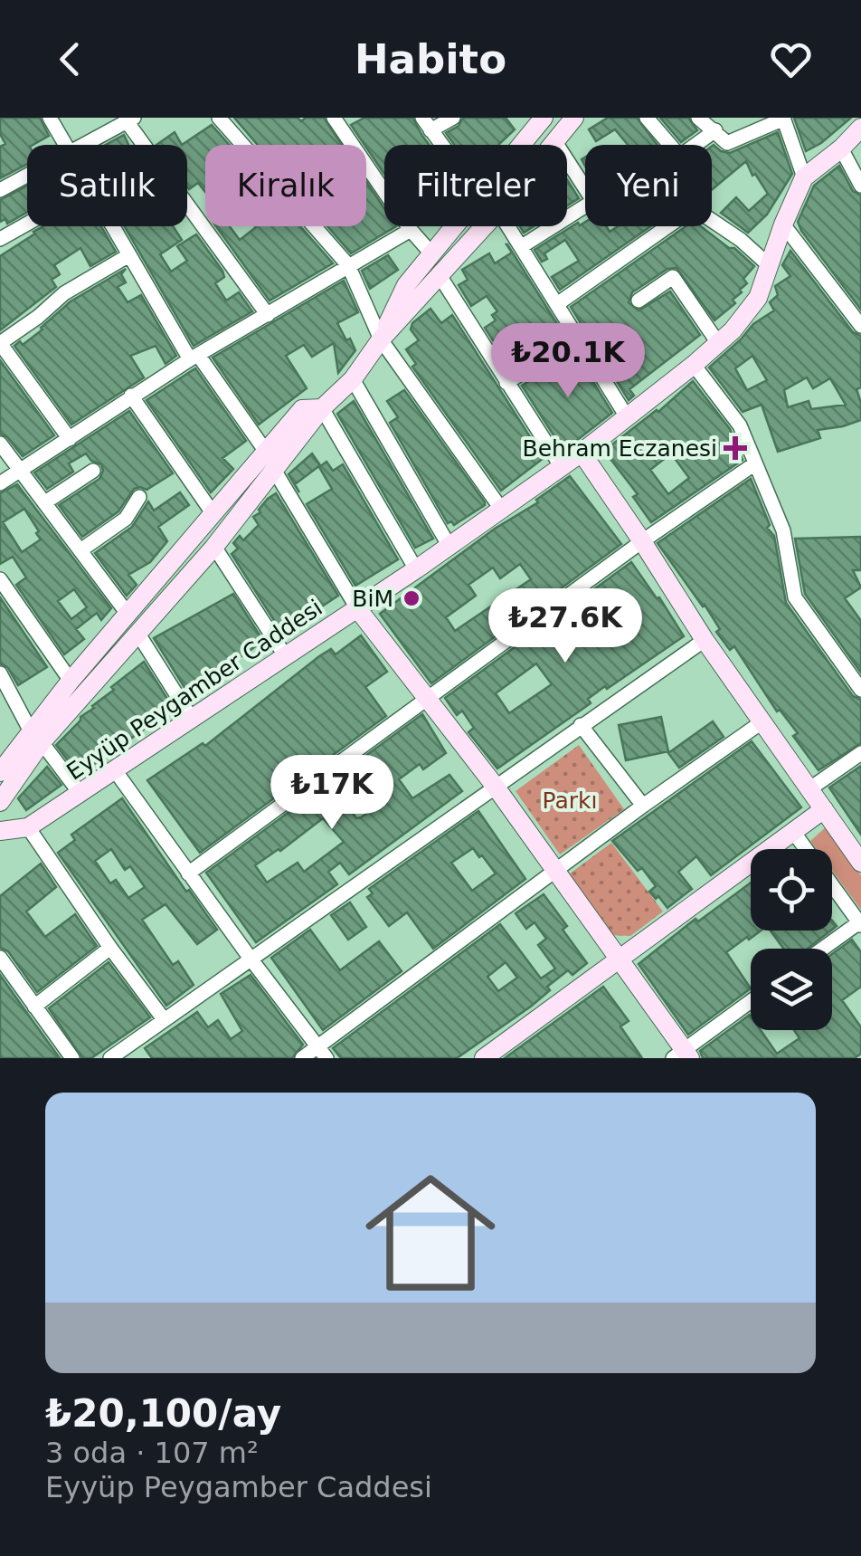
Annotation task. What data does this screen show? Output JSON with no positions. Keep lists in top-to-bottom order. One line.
{"streets":{"street":["Eyyüp Peygamber Caddesi"]},"parks":["Parkı"],"places":{"health":["Behram Eczanesi"],"other":["BiM"]},"page":{"header":"Habito","chip":["Satılık","Kiralık","Filtreler","Yeni"],"price":["₺20.1K","₺27.6K","₺17K"],"list":[{"name":"₺20,100/ay","note":"3 oda · 107 m² · Eyyüp Peygamber Caddesi"}]}}
